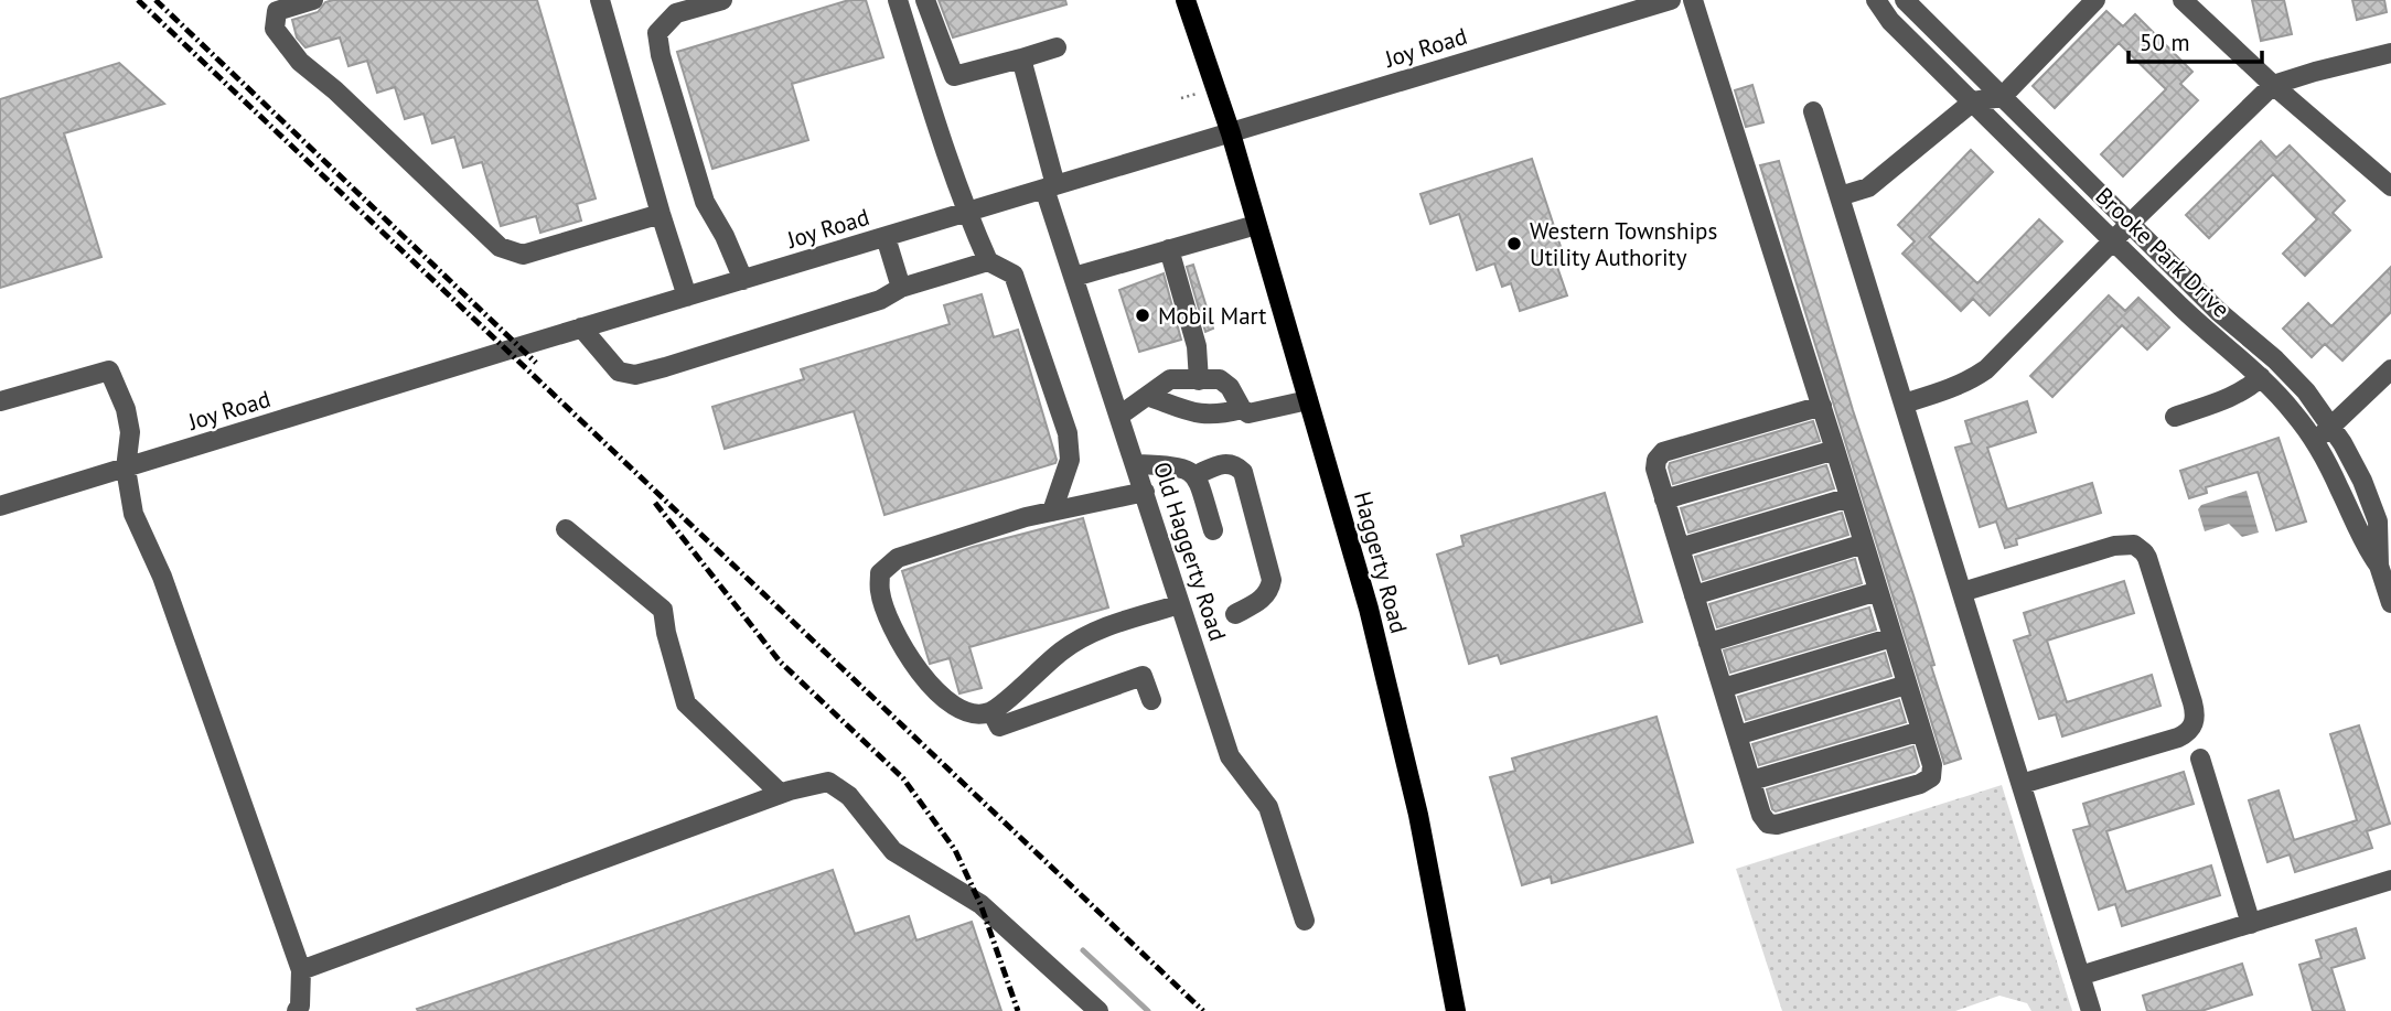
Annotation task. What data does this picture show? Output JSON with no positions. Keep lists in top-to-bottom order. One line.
{"streets":{"main road":["Haggerty Road"],"street":["Joy Road","Brooke Park Drive","Old Haggerty Road"]},"crossings":[["Joy Road","Old Haggerty Road"],["Joy Road","Haggerty Road"]],"places":["Western Townships Utility Authority","Mobil Mart"],"scale_bar":"50 m"}
